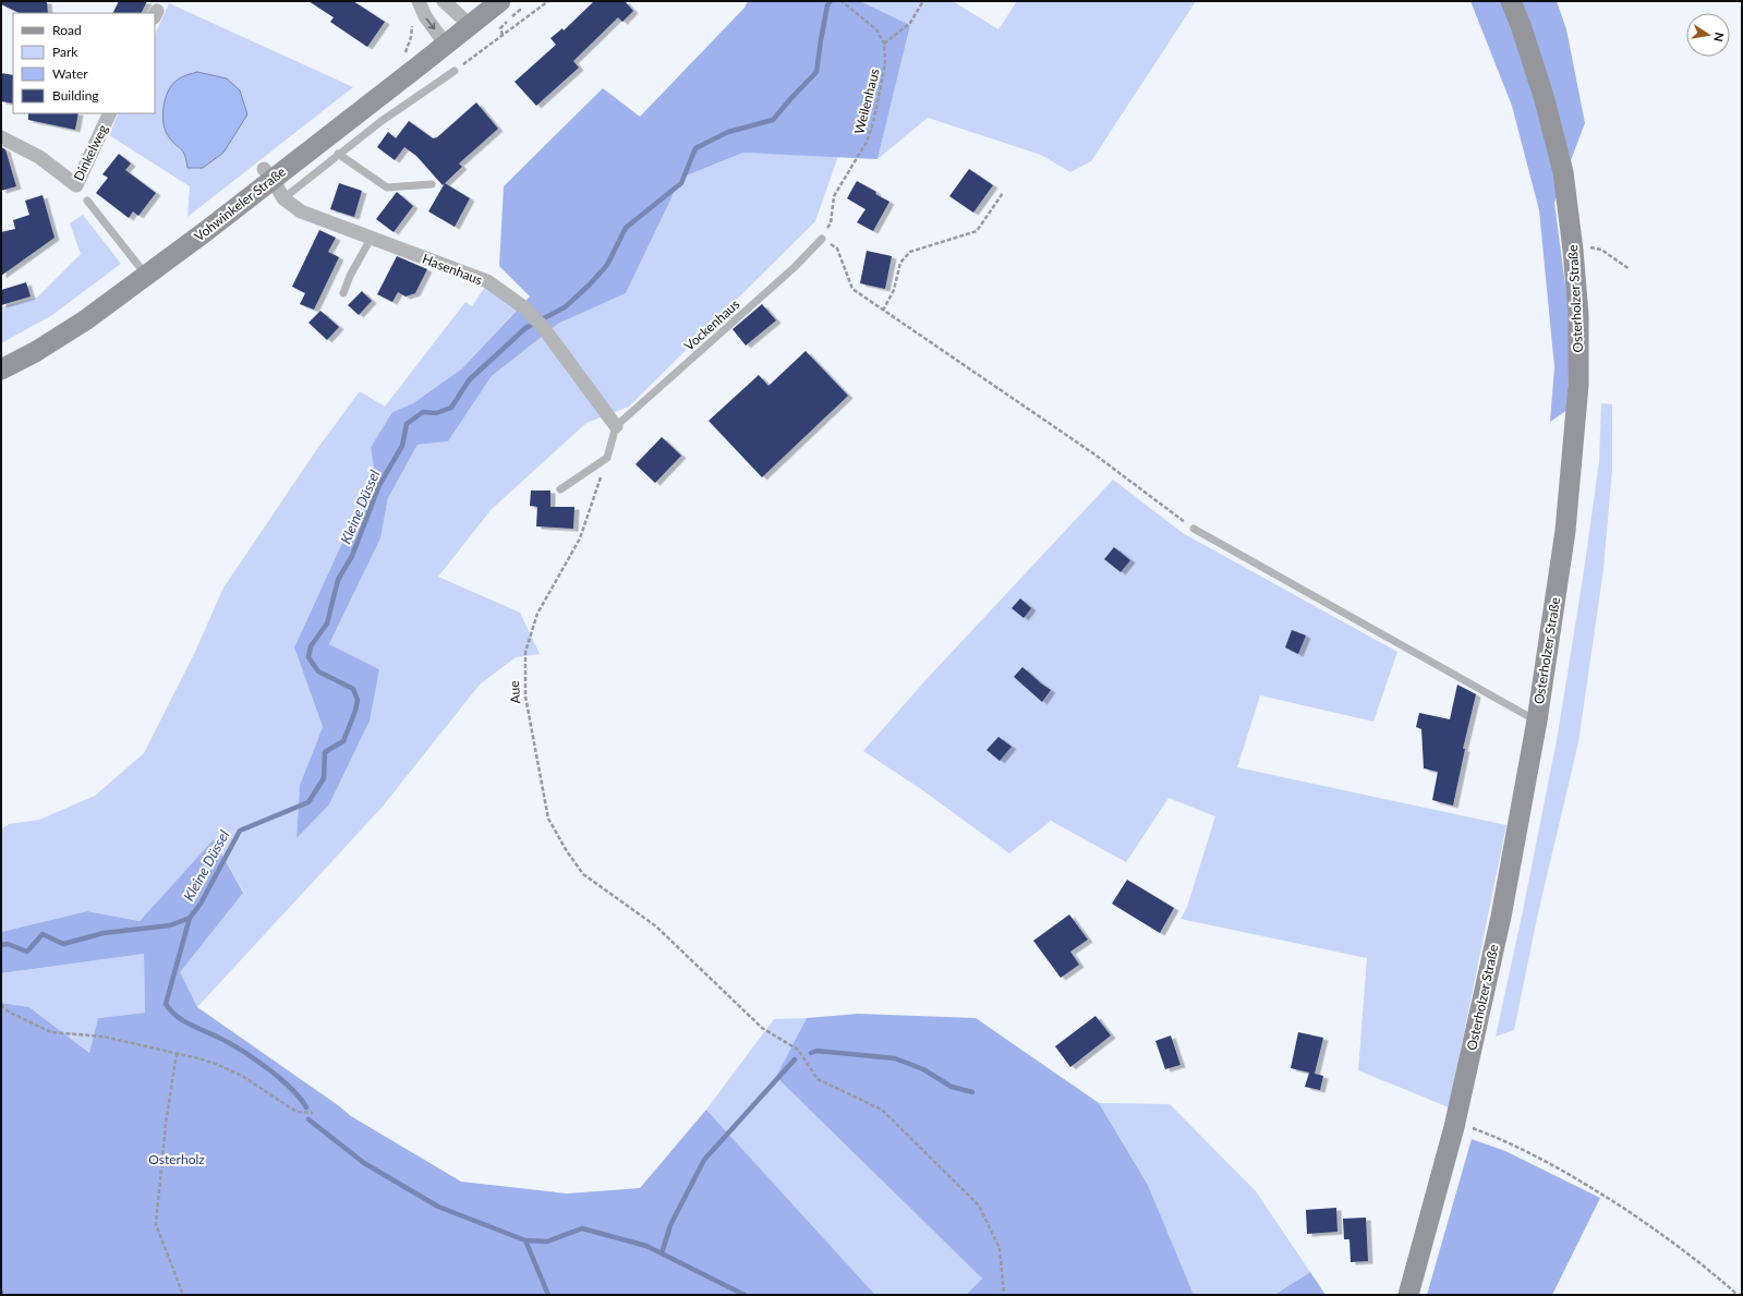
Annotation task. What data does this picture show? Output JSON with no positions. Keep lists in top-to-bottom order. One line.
{"streets":{"main road":["Vohwinkeler Straße","Osterholzer Straße"],"street":["Dinkelweg","Hasenhaus"],"lane":["Vockenhaus"],"path":["Weilenhaus","Aue"]},"crossings":[["Weilenhaus","Vockenhaus"],["Dinkelweg","Vohwinkeler Straße"],["Vohwinkeler Straße","Hasenhaus"],["Hasenhaus","Vockenhaus"]],"water":["Kleine Düssel"],"parks":["Osterholz"],"legend":["Road","Park","Water","Building"],"north":"right"}
